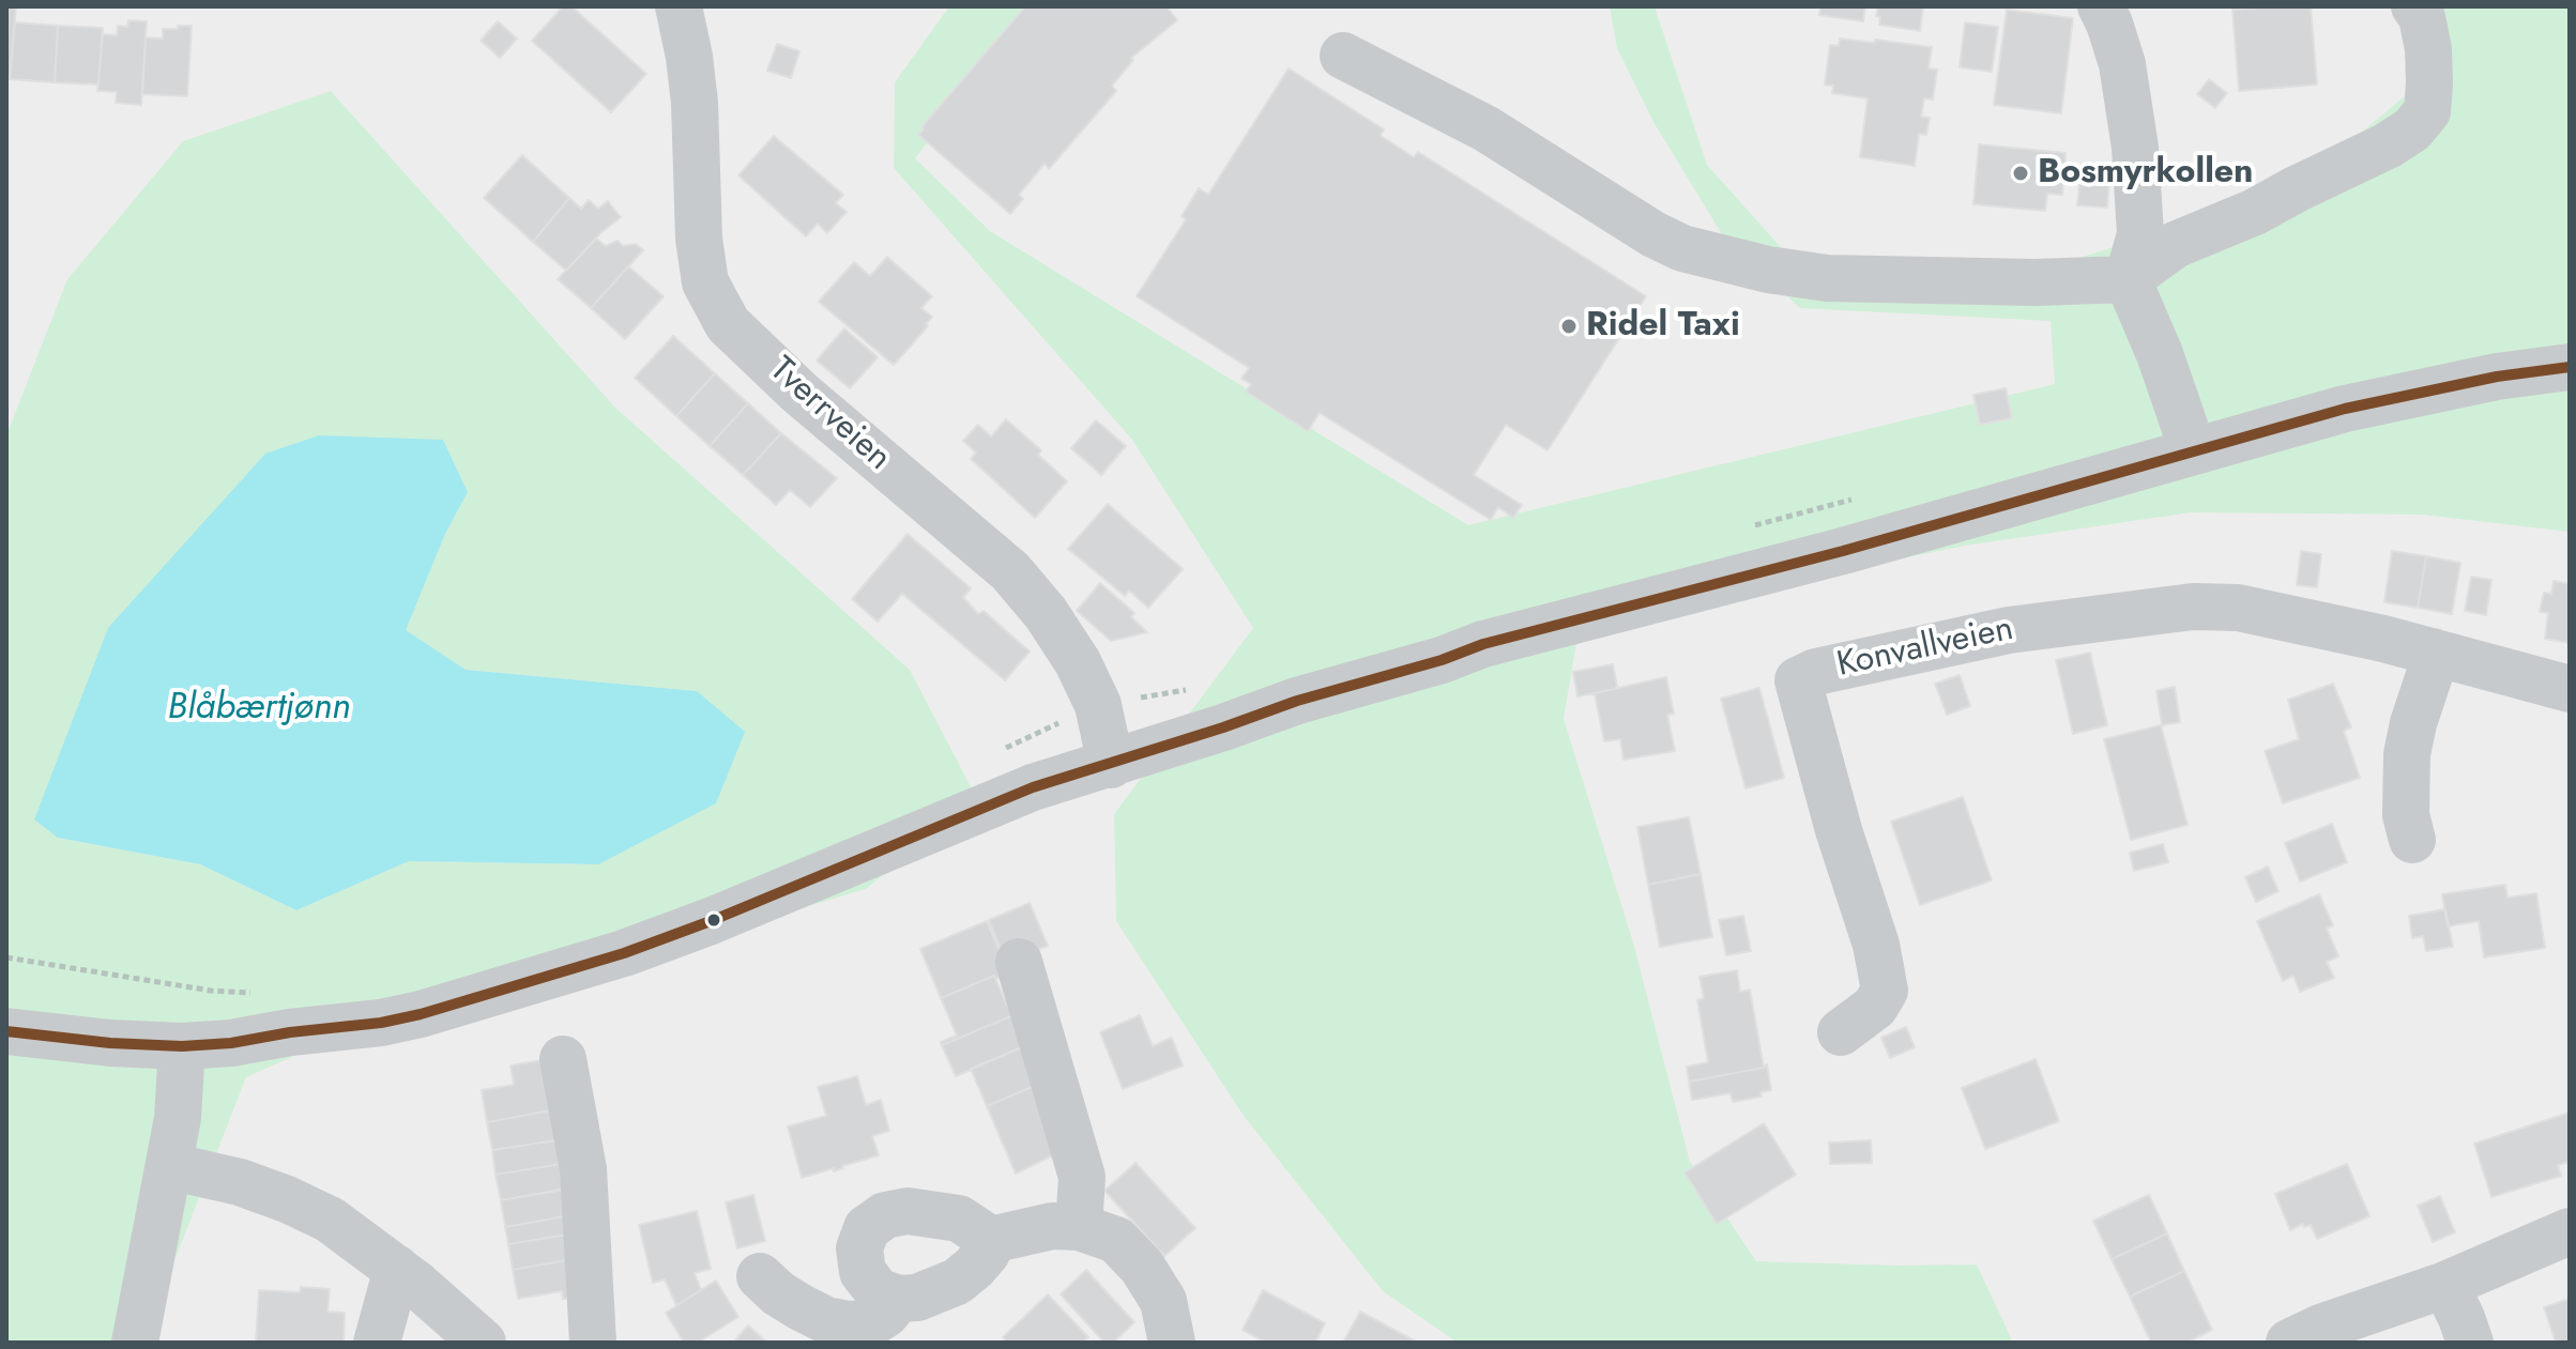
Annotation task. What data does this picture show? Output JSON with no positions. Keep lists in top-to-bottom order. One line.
{"streets":{"street":["Tverrveien","Konvallveien"]},"water":["Blåbærtjønn"],"places":["Bosmyrkollen","Ridel Taxi"]}
